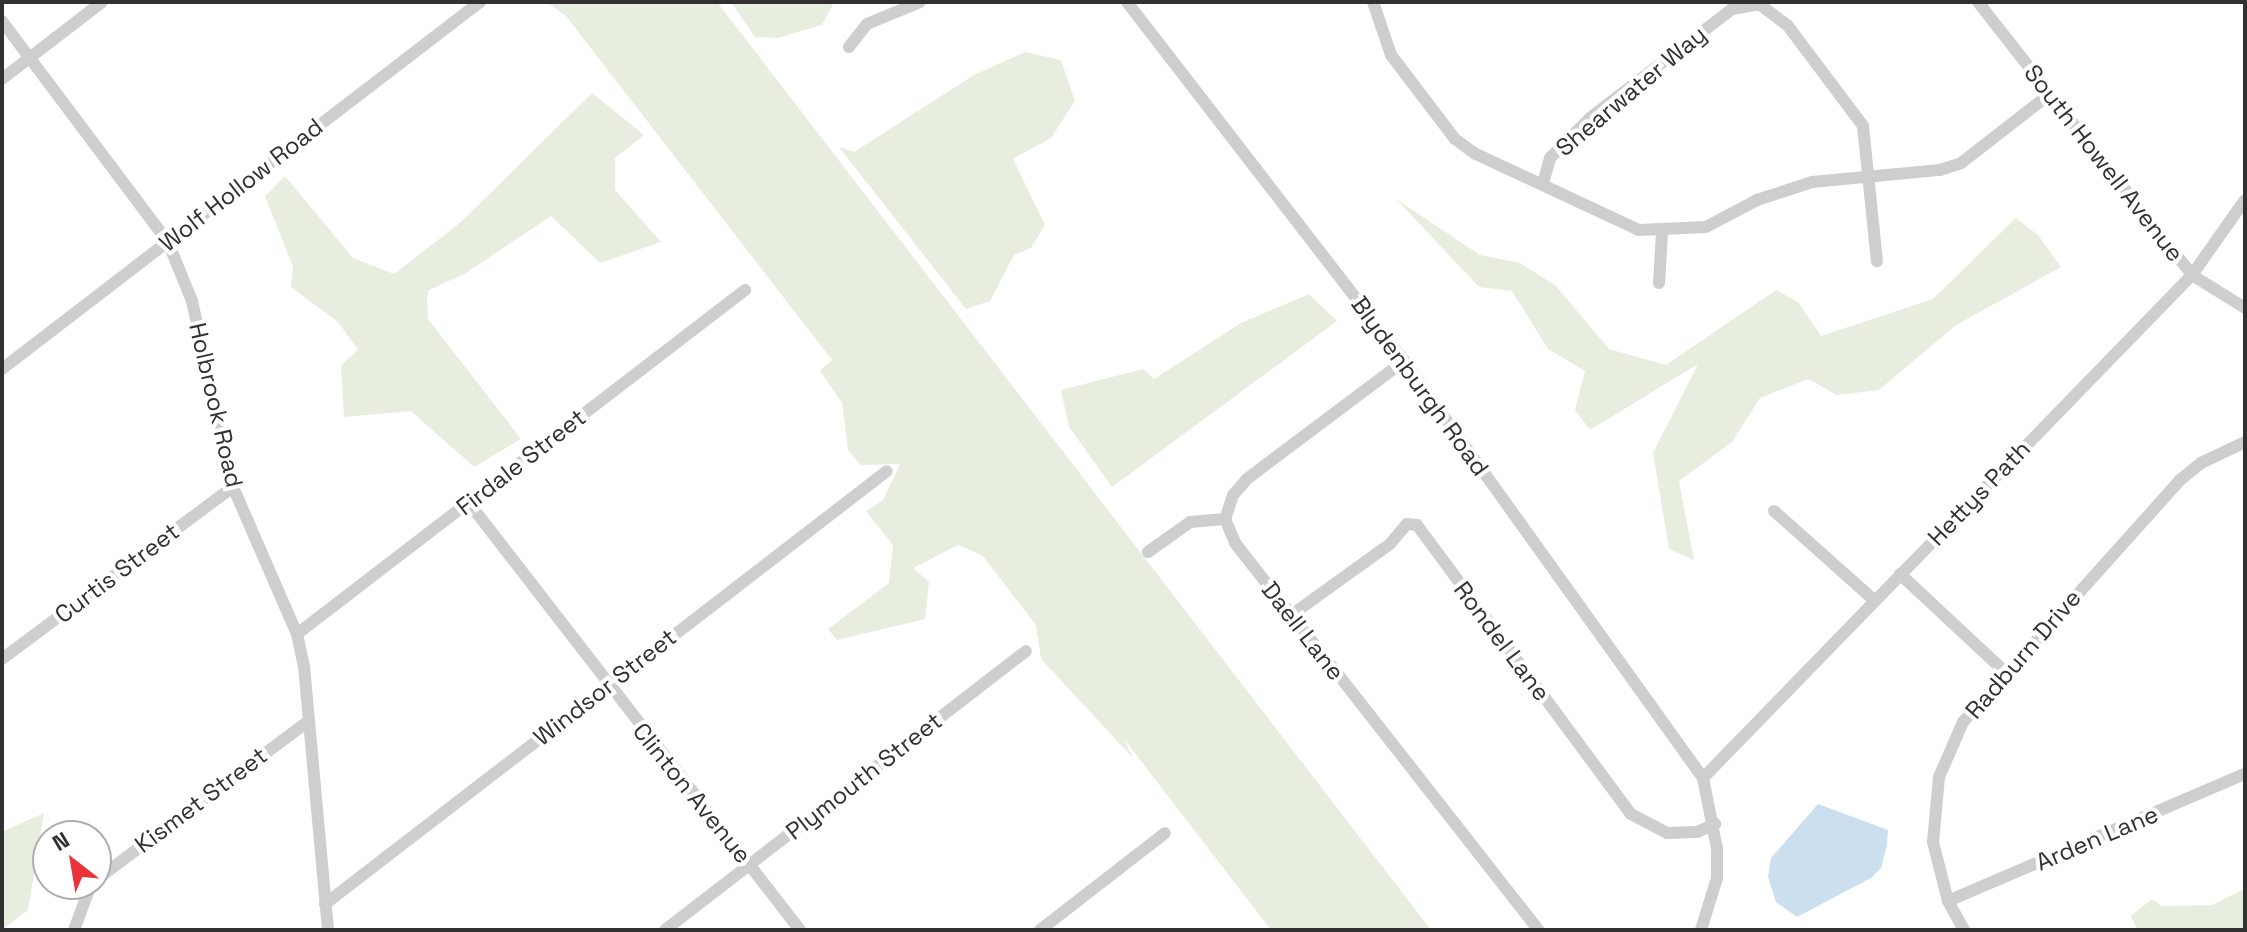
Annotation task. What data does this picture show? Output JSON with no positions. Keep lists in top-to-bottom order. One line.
{"streets":{"street":["Shearwater Way","South Howell Avenue","Wolf Hollow Road","Blydenburgh Road","Holbrook Road","Firdale Street","Hettys Path","Curtis Street","Daell Lane","Rondel Lane","Radburn Drive","Windsor Street","Plymouth Street","Clinton Avenue","Kismet Street","Arden Lane"]},"crossings":[["South Howell Avenue","Hettys Path"],["Wolf Hollow Road","Holbrook Road"],["Blydenburgh Road","Hettys Path"],["Holbrook Road","Firdale Street"],["Holbrook Road","Curtis Street"],["Holbrook Road","Windsor Street"],["Holbrook Road","Kismet Street"],["Firdale Street","Clinton Avenue"],["Daell Lane","Rondel Lane"],["Radburn Drive","Arden Lane"],["Windsor Street","Clinton Avenue"],["Plymouth Street","Clinton Avenue"]],"north":"top left"}
